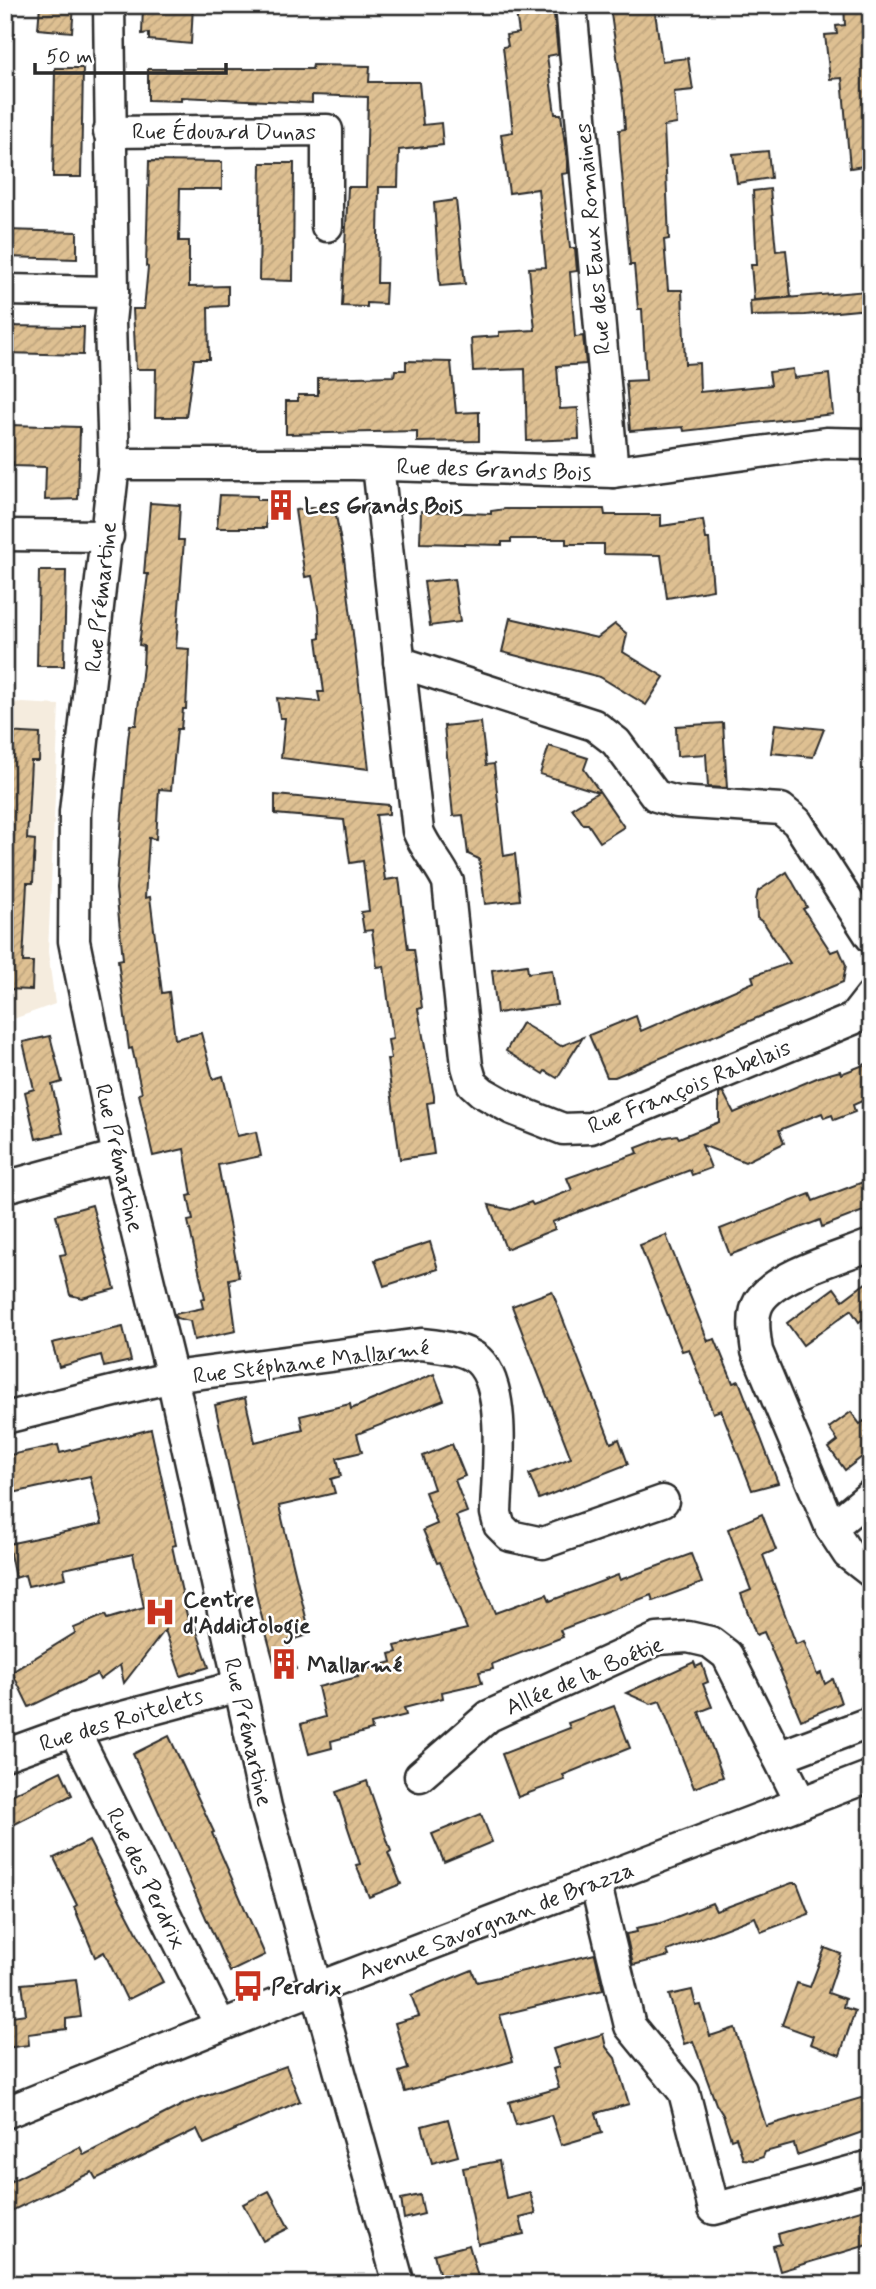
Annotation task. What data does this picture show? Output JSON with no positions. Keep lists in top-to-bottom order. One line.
{"streets":{"street":["Rue Édouard Dunas","Rue des Eaux Romaines","Rue des Grands Bois","Rue Prémartine","Rue François Rabelais","Rue Stéphane Mallarmé","Allée de la Boétie","Rue des Roitelets","Rue des Perdrix","Avenue Savorgnan de Brazza"]},"crossings":[["Rue Édouard Dunas","Rue Prémartine"],["Rue des Eaux Romaines","Rue des Grands Bois"],["Rue des Grands Bois","Rue Prémartine"],["Rue des Grands Bois","Rue François Rabelais"],["Rue Prémartine","Rue Stéphane Mallarmé"],["Rue Prémartine","Rue des Roitelets"],["Rue Prémartine","Avenue Savorgnan de Brazza"],["Allée de la Boétie","Avenue Savorgnan de Brazza"],["Rue des Roitelets","Rue des Perdrix"],["Rue des Perdrix","Avenue Savorgnan de Brazza"]],"places":{"building":["Les Grands Bois","Mallarmé"],"hospital":["Centre d'Addictologie"],"bus stop":["Perdrix"]},"scale_bar":"50 m"}
